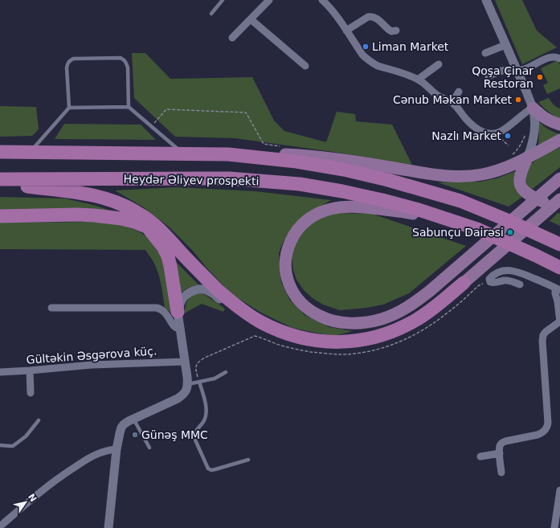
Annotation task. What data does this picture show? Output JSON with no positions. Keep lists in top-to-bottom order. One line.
{"streets":{"highway":["Heydər Əliyev prospekti"],"street":["Gültəkin Əsgərova küç."]},"places":["Liman Market","Qoşa Çinar Restoran","Cənub Məkan Market","Nazlı Market","Sabunçu Dairəsi","Günəş MMC"],"north":"top right"}
